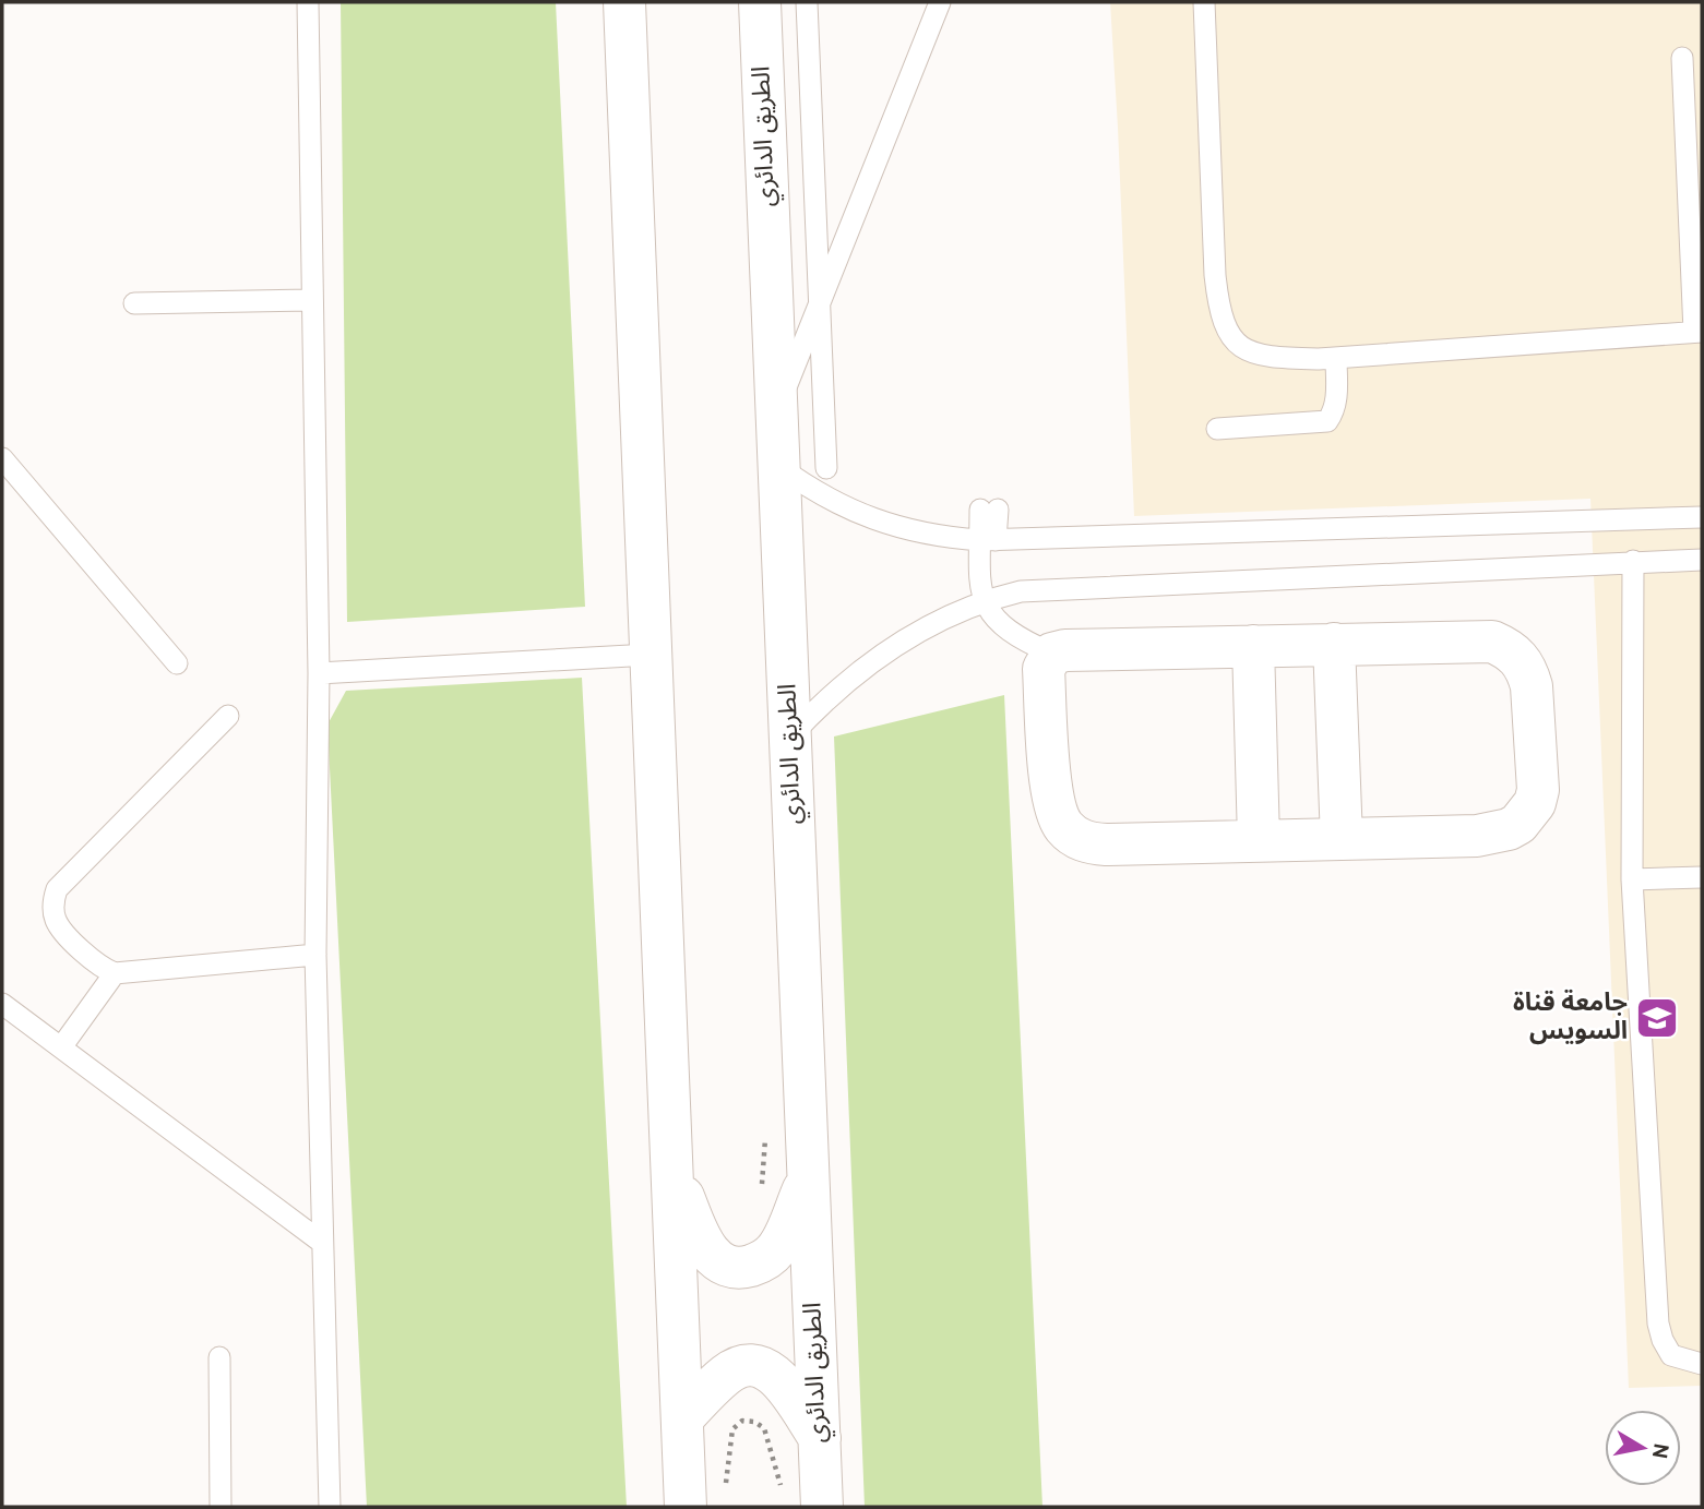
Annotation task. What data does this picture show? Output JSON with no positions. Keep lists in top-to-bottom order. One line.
{"streets":{"main road":["الطريق الدائري"]},"places":{"school or university":["جامعة قناة السويس"]},"north":"right"}
